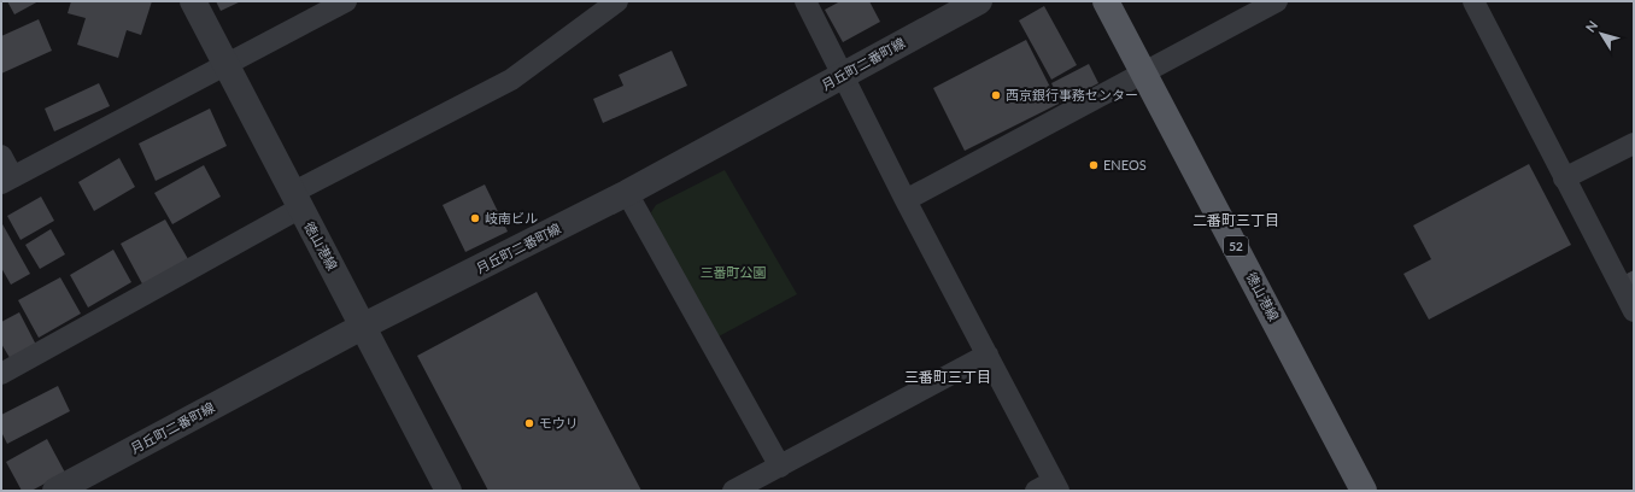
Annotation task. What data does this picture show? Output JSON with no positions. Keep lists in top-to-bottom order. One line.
{"streets":{"main road":["徳山港線","52"],"street":["月丘町二番町線"]},"crossings":[["月丘町二番町線","徳山港線"]],"districts":["二番町三丁目","三番町三丁目"],"parks":["三番町公園"],"places":["西京銀行事務センター","ENEOS","岐南ビル","モウリ"],"north":"top left"}
